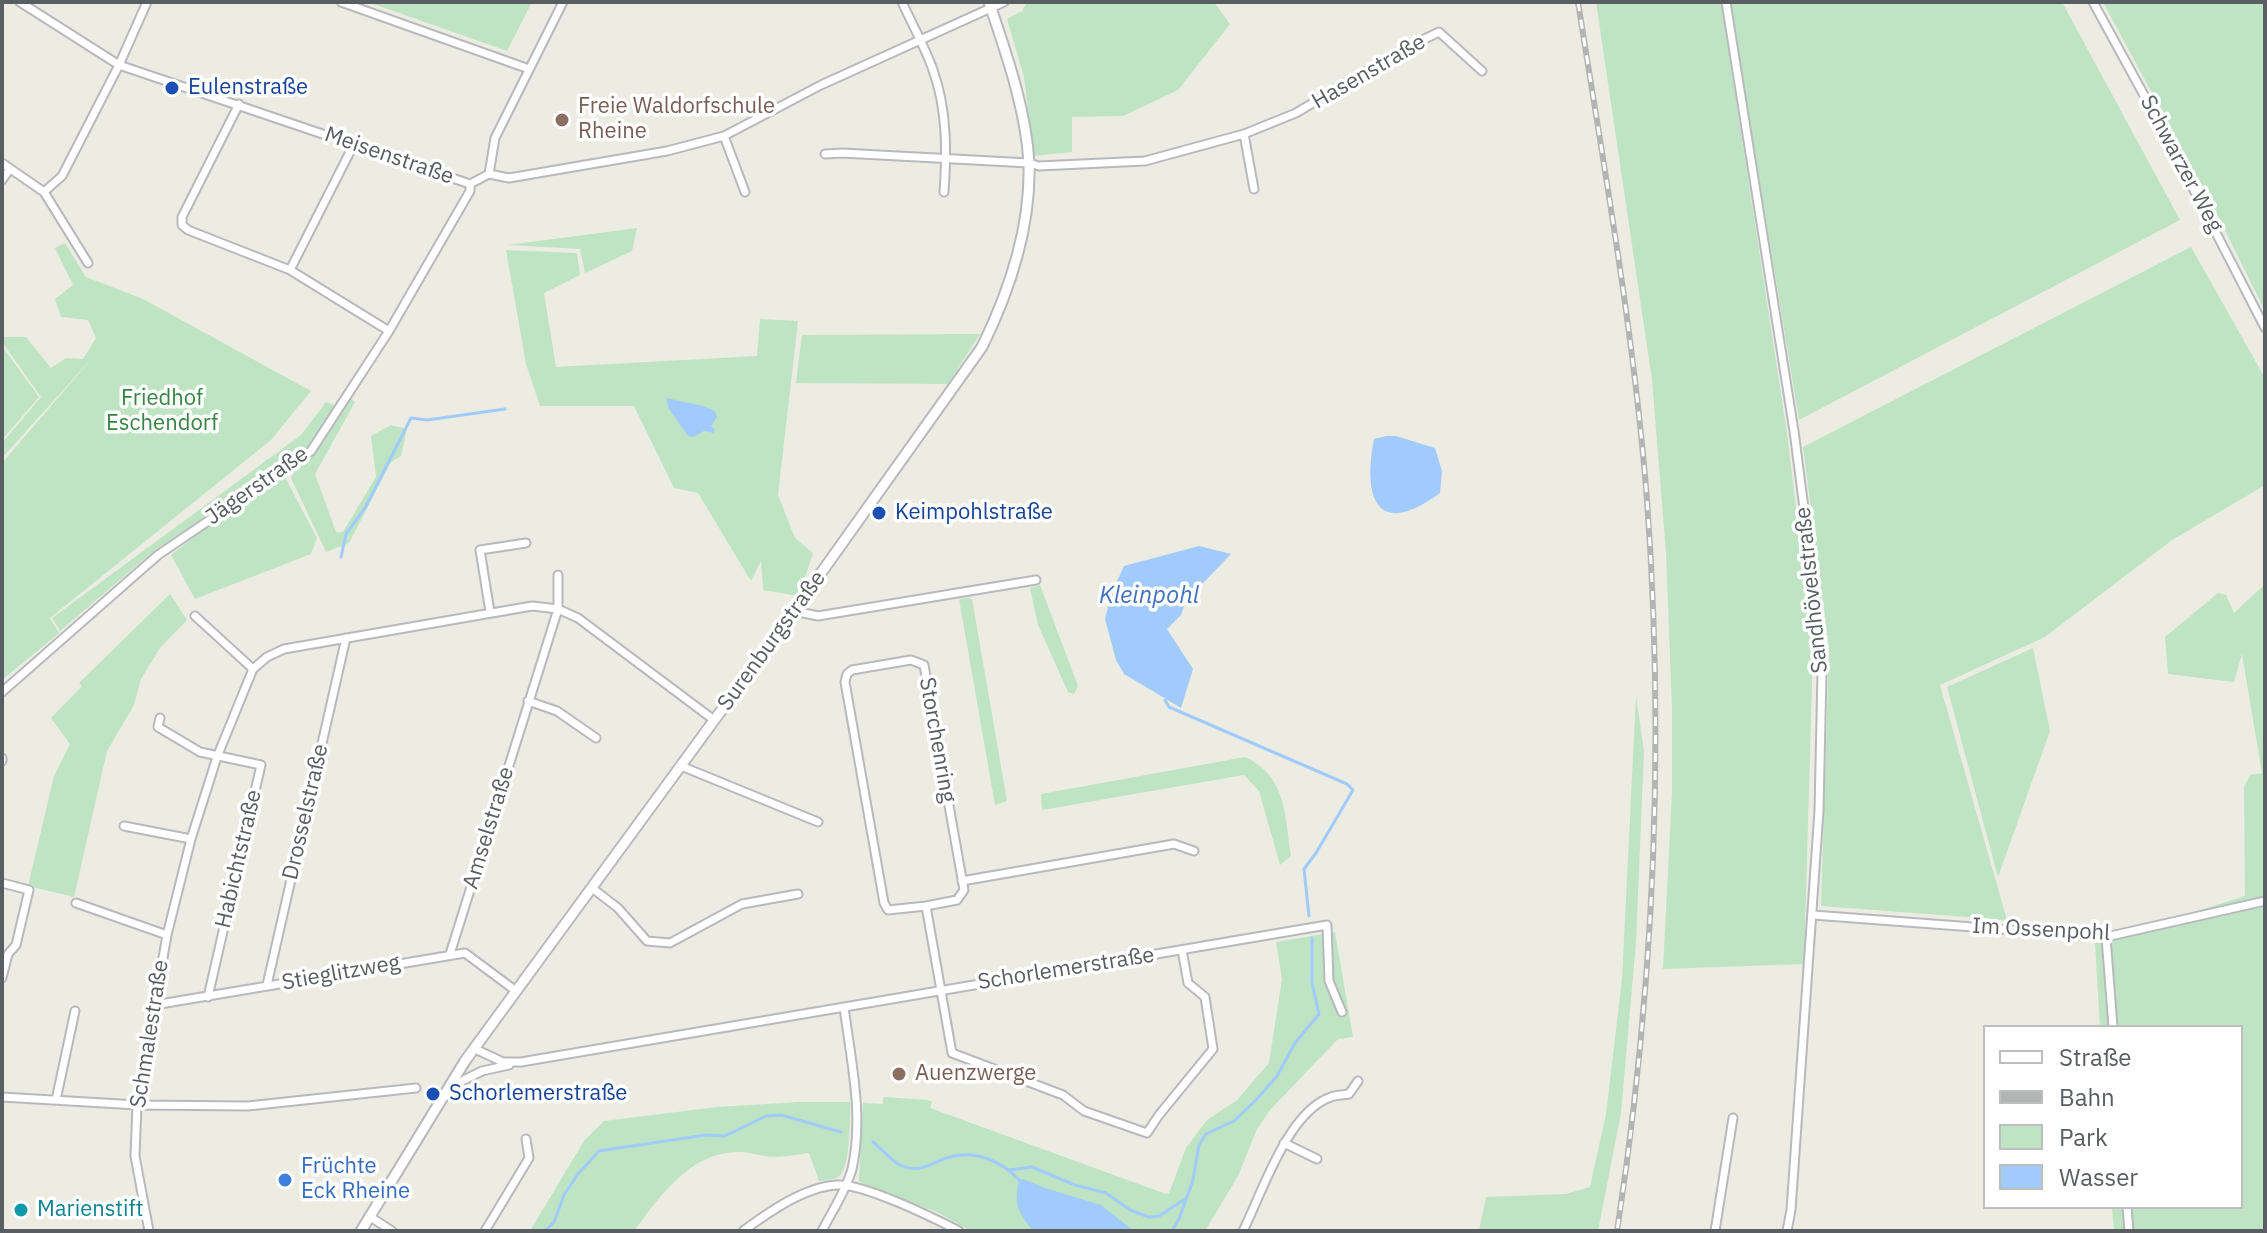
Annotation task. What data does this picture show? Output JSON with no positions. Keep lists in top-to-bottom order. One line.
{"streets":{"street":["Hasenstraße","Meisenstraße","Schwarzer Weg","Jägerstraße","Sandhövelstraße","Surenburgstraße","Storchenring","Drosselstraße","Amselstraße","Habichtstraße","Im Ossenpohl","Schorlemerstraße","Stieglitzweg","Schmalestraße"]},"crossings":[["Hasenstraße","Surenburgstraße"],["Meisenstraße","Jägerstraße"],["Meisenstraße","Surenburgstraße"],["Sandhövelstraße","Im Ossenpohl"],["Surenburgstraße","Schorlemerstraße"],["Drosselstraße","Stieglitzweg"],["Amselstraße","Stieglitzweg"],["Habichtstraße","Stieglitzweg"],["Habichtstraße","Schmalestraße"],["Stieglitzweg","Schmalestraße"]],"water":["Kleinpohl"],"parks":["Friedhof Eschendorf"],"places":["Eulenstraße","Freie Waldorfschule Rheine","Keimpohlstraße","Auenzwerge","Schorlemerstraße","Früchte Eck Rheine","Marienstift"],"legend":["Straße","Bahn","Park","Wasser"]}
